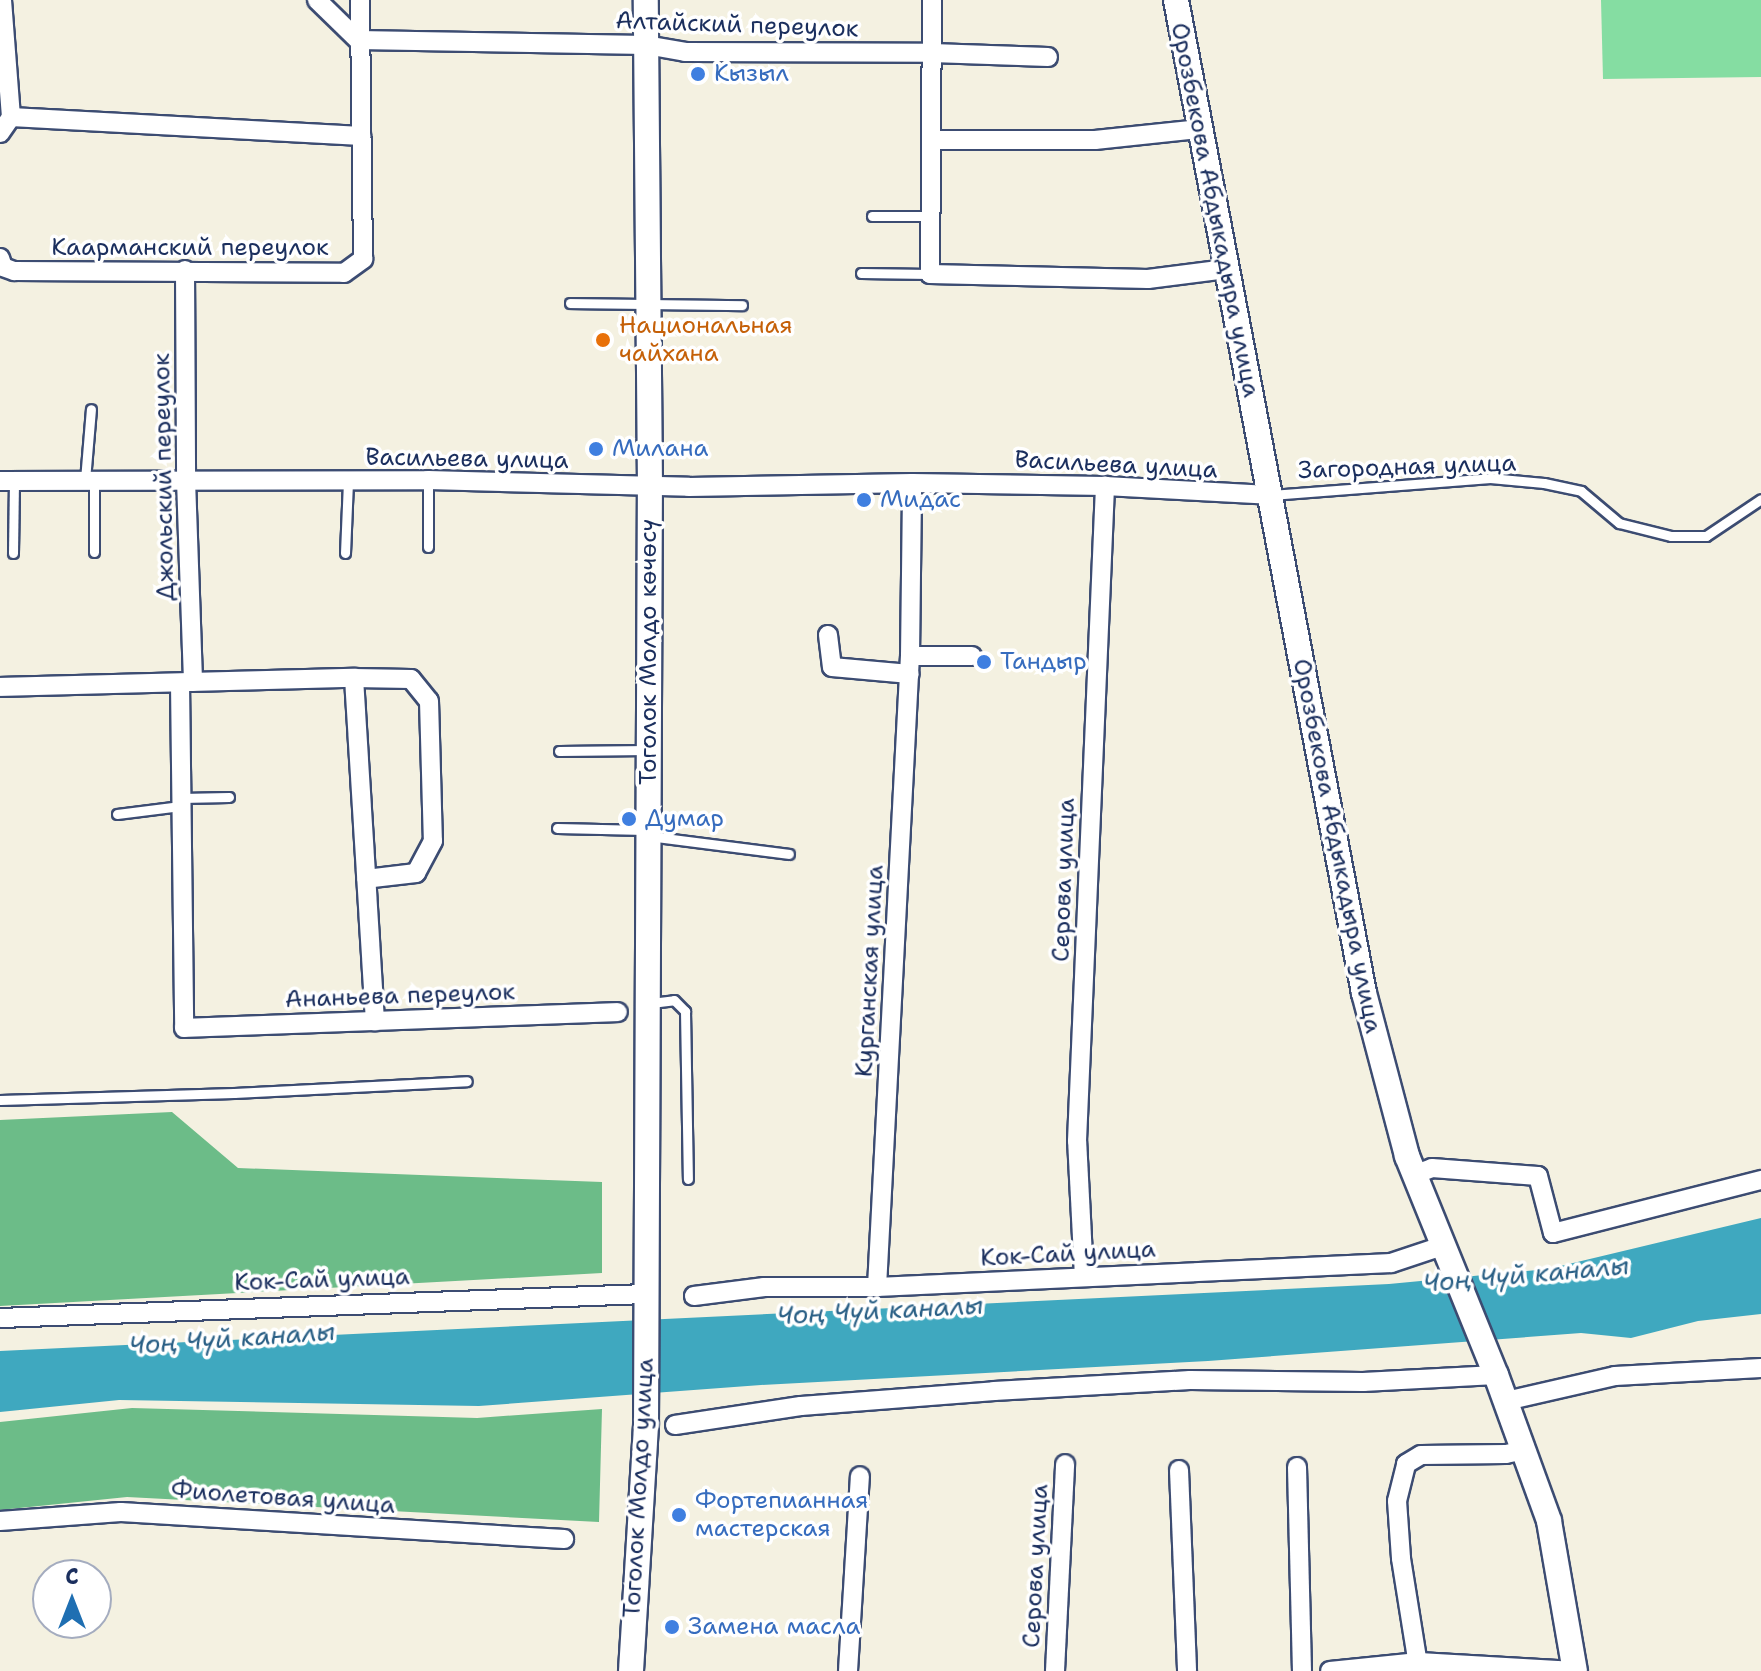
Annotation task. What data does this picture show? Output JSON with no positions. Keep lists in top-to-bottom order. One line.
{"streets":{"street":["Алтайский переулок","Орозбекова Абдыкадыра улица","Каарманский переулок","Васильева улица","Джольский переулок","Тоголок Молдо көчөсү","Серова улица","Курганская улица","Ананьева переулок","Кок-Сай улица","Тоголок Молдо улица","Фиолетовая улица"],"lane":["Загородная улица"]},"crossings":[["Алтайский переулок","Каарманский переулок"],["Алтайский переулок","Тоголок Молдо көчөсү"],["Орозбекова Абдыкадыра улица","Васильева улица"],["Орозбекова Абдыкадыра улица","Загородная улица"],["Орозбекова Абдыкадыра улица","Кок-Сай улица"],["Каарманский переулок","Джольский переулок"],["Васильева улица","Загородная улица"],["Васильева улица","Джольский переулок"],["Васильева улица","Тоголок Молдо көчөсү"],["Васильева улица","Серова улица"],["Васильева улица","Курганская улица"],["Джольский переулок","Ананьева переулок"],["Тоголок Молдо көчөсү","Кок-Сай улица"],["Тоголок Молдо көчөсү","Тоголок Молдо улица"],["Серова улица","Кок-Сай улица"],["Курганская улица","Кок-Сай улица"],["Кок-Сай улица","Тоголок Молдо улица"]],"water":["Чоң Чүй каналы"],"places":["Кызыл","Национальная чайхана","Милана","Мидас","Тандыр","Думар","Фортепианная мастерская","Замена масла"],"north":"top"}
